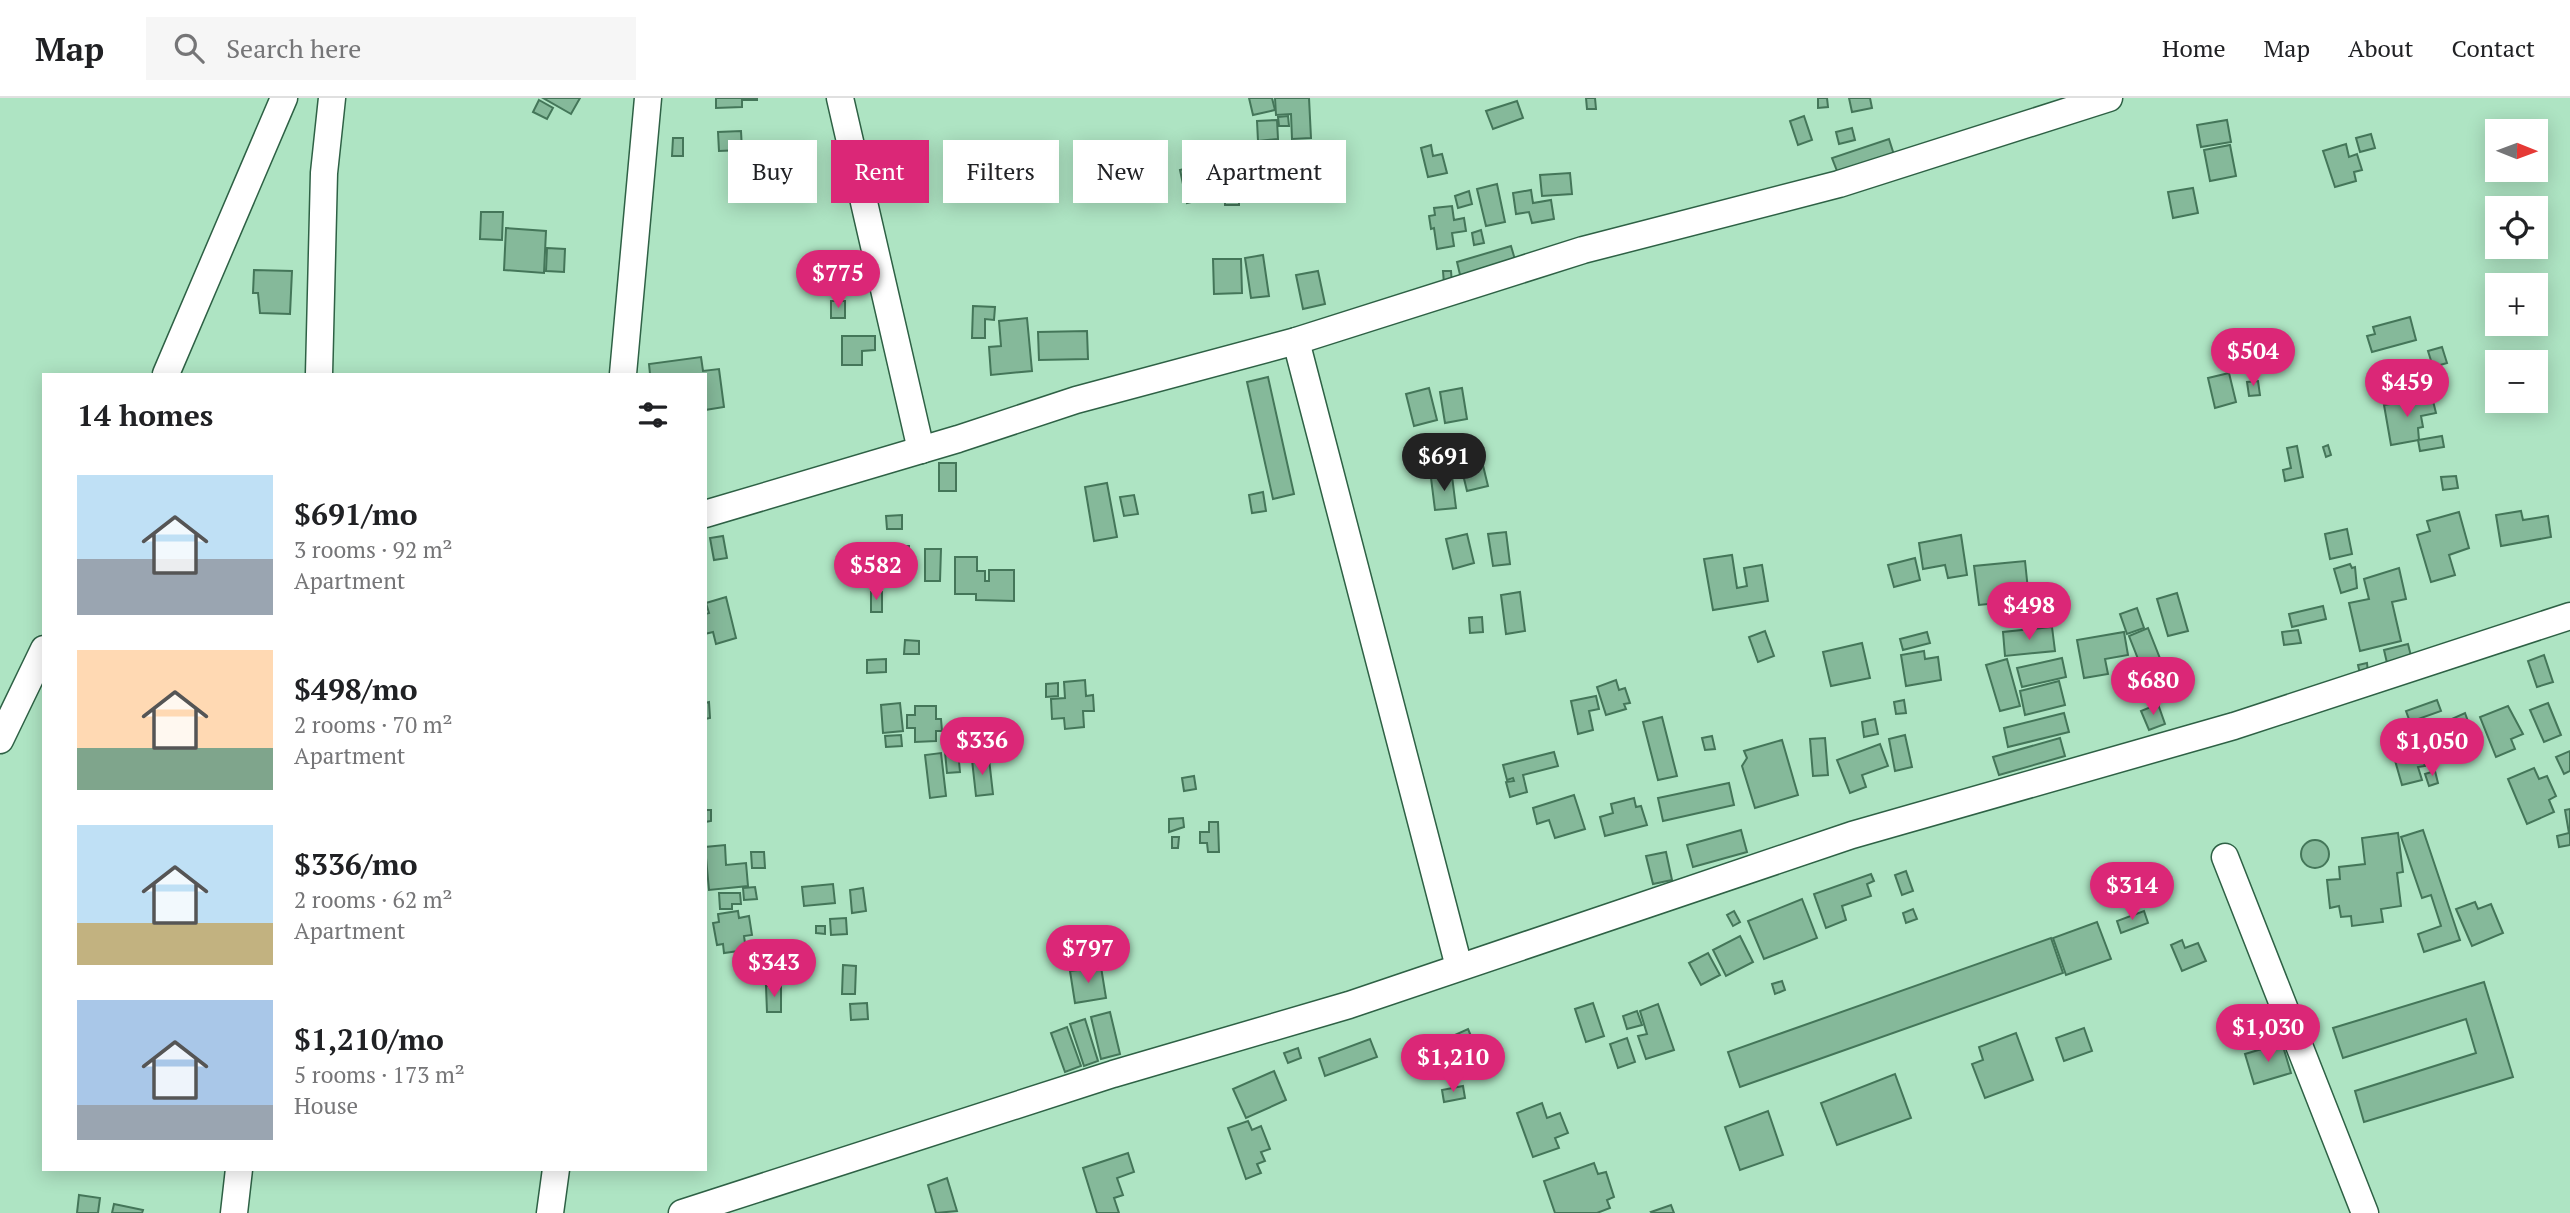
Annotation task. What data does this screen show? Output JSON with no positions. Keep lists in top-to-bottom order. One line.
{"north":"right","page":{"header":"Map","search":"Search here","nav":["Home","Map","About","Contact"],"map_buttons":["+","−"],"chip":["Buy","Rent","Filters","New","Apartment"],"price":["$775","$504","$459","$691","$582","$498","$680","$336","$1,050","$314","$797","$343","$1,030","$1,210"],"heading":"14 homes","list":[{"name":"$691/mo","note":"3 rooms · 92 m² · Apartment"},{"name":"$498/mo","note":"2 rooms · 70 m² · Apartment"},{"name":"$336/mo","note":"2 rooms · 62 m² · Apartment"},{"name":"$1,210/mo","note":"5 rooms · 173 m² · House"}]}}
